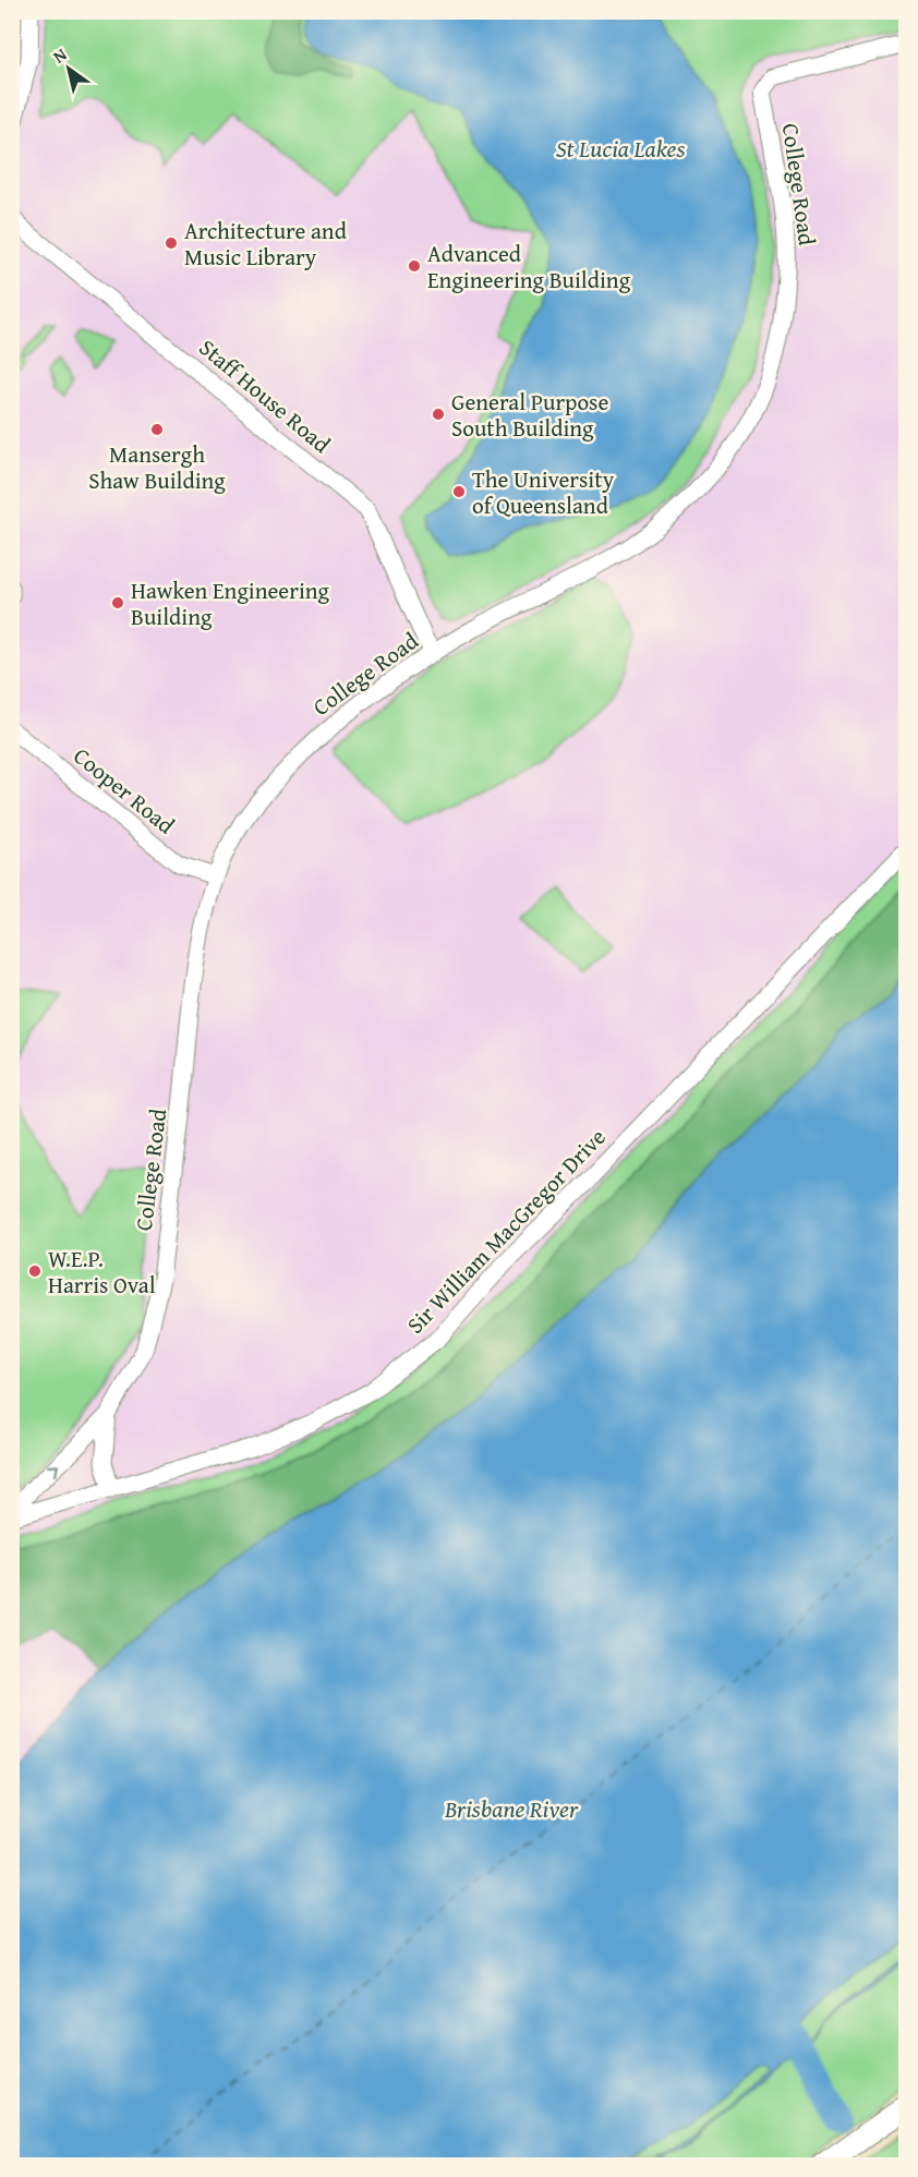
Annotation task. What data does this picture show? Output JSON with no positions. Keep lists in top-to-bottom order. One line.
{"streets":{"street":["College Road","Staff House Road","Cooper Road","Sir William MacGregor Drive"]},"crossings":[["College Road","Staff House Road"],["College Road","Cooper Road"],["College Road","Sir William MacGregor Drive"]],"water":["St Lucia Lakes","Brisbane River"],"places":["Architecture and Music Library","Advanced Engineering Building","General Purpose South Building","Mansergh Shaw Building","The University of Queensland","Hawken Engineering Building","W.E.P. Harris Oval"],"north":"top left"}
